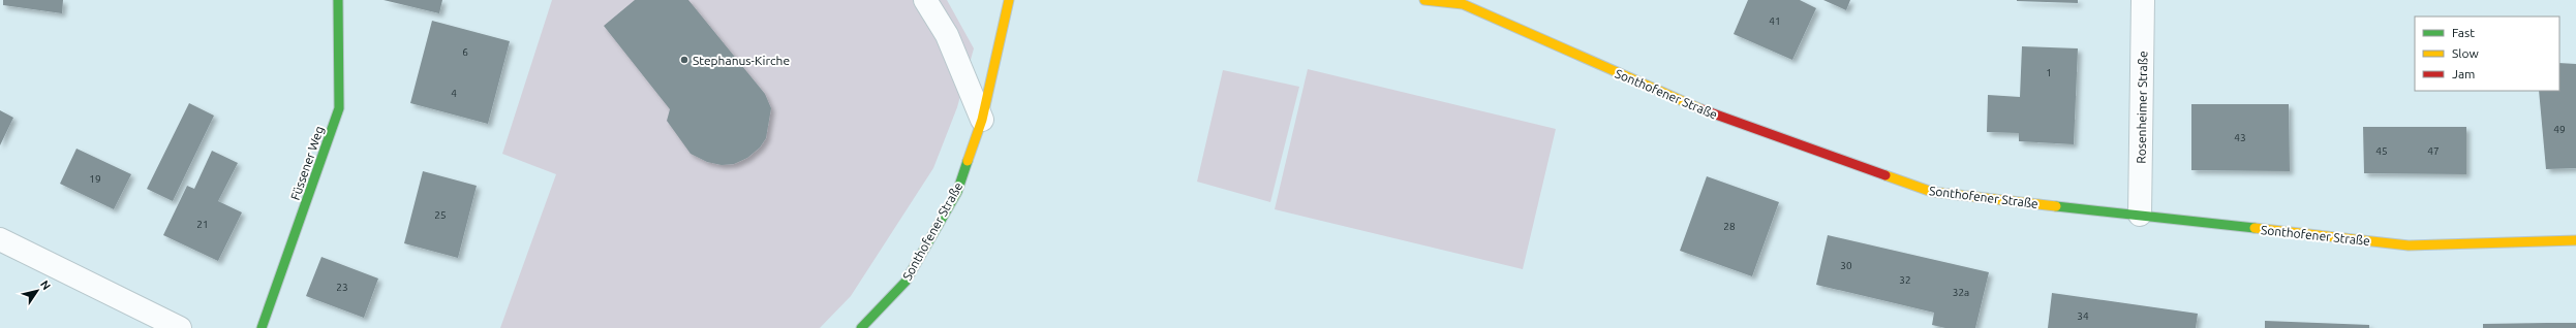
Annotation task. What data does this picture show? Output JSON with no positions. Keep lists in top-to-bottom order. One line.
{"streets":{"street":["Sonthofener Straße","Rosenheimer Straße","Füssener Weg"]},"crossings":[["Sonthofener Straße","Rosenheimer Straße"]],"places":["Stephanus-Kirche"],"house_numbers":["41","6","1","4","49","43","45","47","19","25","21","28","30","32","23","32a","34"],"legend":["Fast","Slow","Jam"],"north":"top right"}
